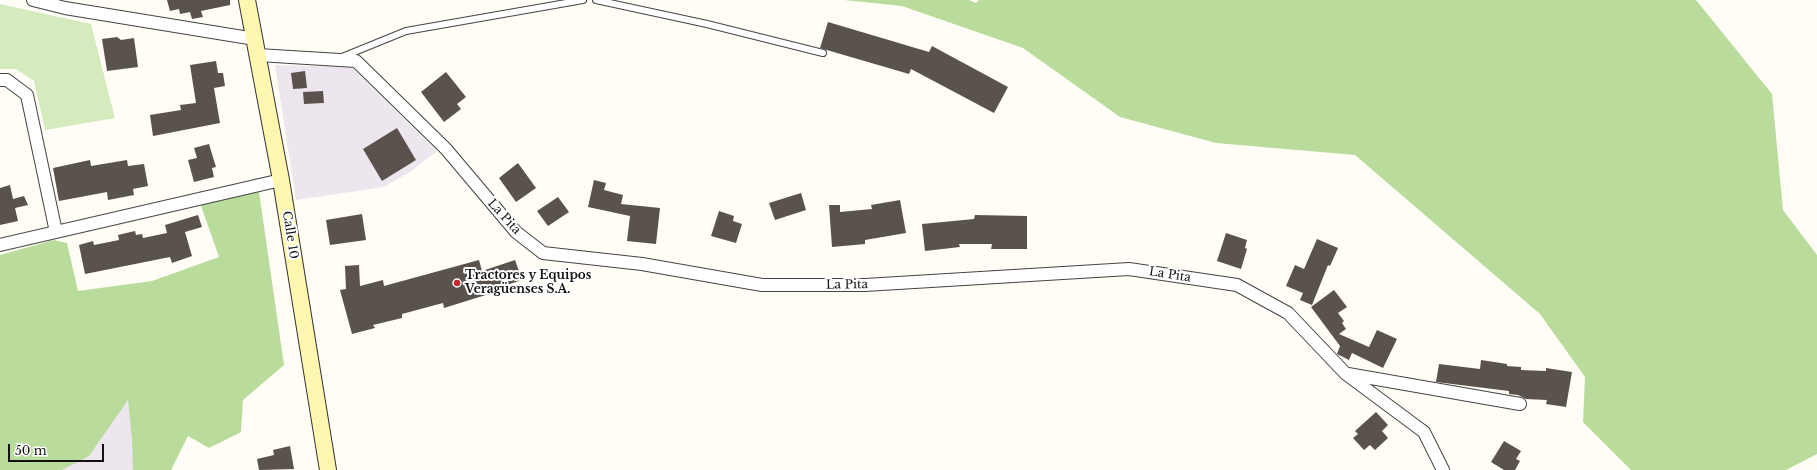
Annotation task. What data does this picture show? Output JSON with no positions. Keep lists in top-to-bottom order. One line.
{"streets":{"main road":["Calle 10"],"street":["La Pita"]},"crossings":[["La Pita","Calle 10"]],"places":["Tractores y Equipos Veragüenses S.A."],"scale_bar":"50 m"}
